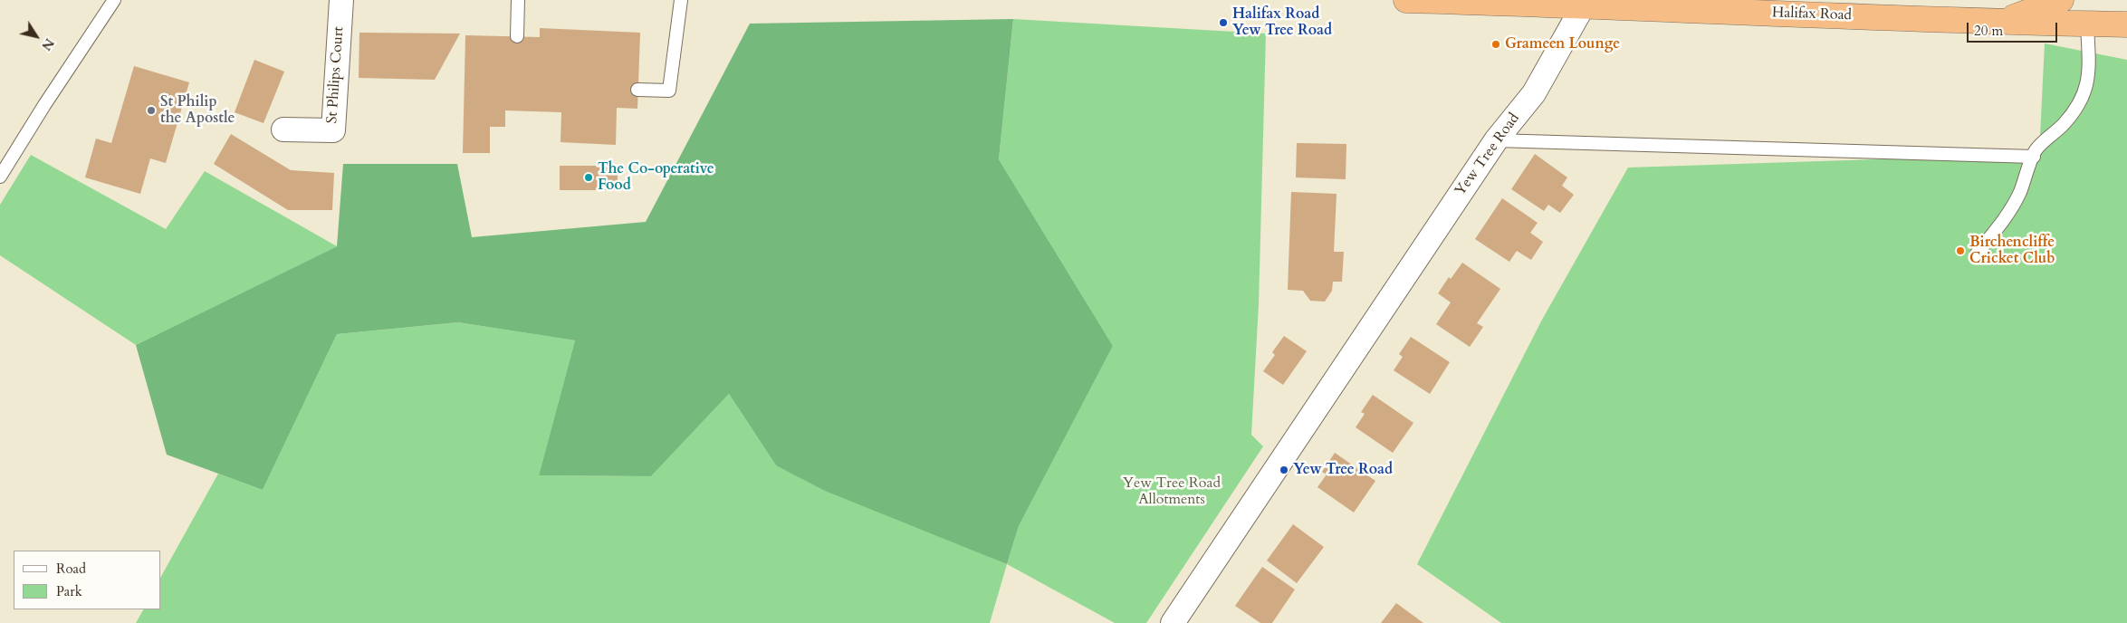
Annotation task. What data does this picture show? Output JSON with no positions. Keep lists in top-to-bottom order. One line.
{"streets":{"highway":["Halifax Road"],"street":["St Philips Court","Yew Tree Road"]},"crossings":[["Halifax Road","Yew Tree Road"]],"parks":["Yew Tree Road Allotments"],"places":["Halifax Road Yew Tree Road","Grameen Lounge","St Philip the Apostle","The Co-operative Food","Birchencliffe Cricket Club","Yew Tree Road"],"legend":["Road","Park"],"scale_bar":"20 m","north":"bottom right"}
